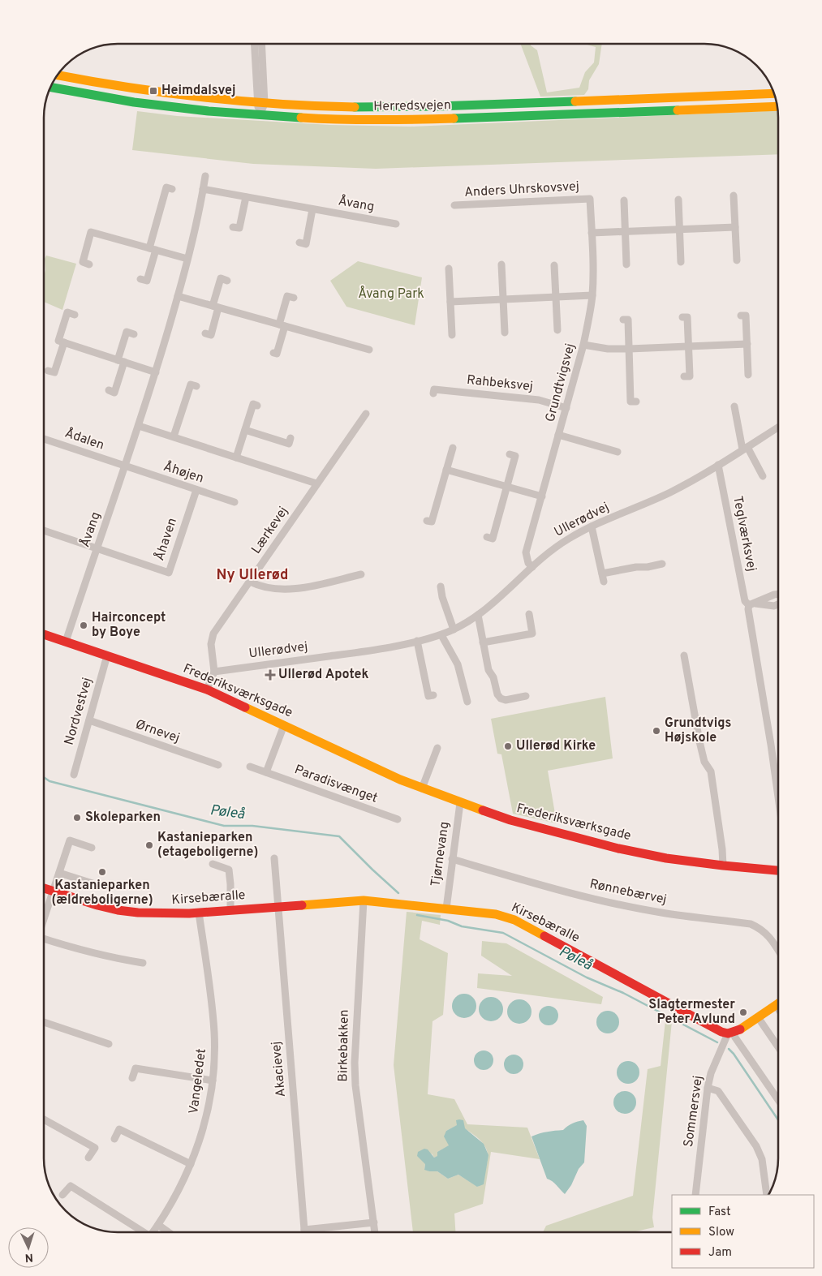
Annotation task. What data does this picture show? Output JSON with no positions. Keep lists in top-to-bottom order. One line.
{"streets":{"street":["Herredsvejen","Anders Uhrskovsvej","Åvang","Grundtvigsvej","Rahbeksvej","Ådalen","Åhøjen","Ullerødvej","Lærkevej","Teglværksvej","Åhaven","Frederiksværksgade","Nordvestvej","Ørnevej","Paradisvænget","Tjørnevang","Rønnebærvej","Kirsebæralle","Birkebakken","Akacievej","Vangeledet","Sommersvej"]},"crossings":[["Anders Uhrskovsvej","Grundtvigsvej"],["Åvang","Ådalen"],["Åvang","Åhøjen"],["Åvang","Åhaven"],["Åvang","Frederiksværksgade"],["Grundtvigsvej","Rahbeksvej"],["Grundtvigsvej","Ullerødvej"],["Ådalen","Åhøjen"],["Åhøjen","Åhaven"],["Ullerødvej","Lærkevej"],["Ullerødvej","Teglværksvej"],["Frederiksværksgade","Nordvestvej"],["Frederiksværksgade","Tjørnevang"],["Nordvestvej","Ørnevej"],["Tjørnevang","Rønnebærvej"],["Tjørnevang","Kirsebæralle"],["Kirsebæralle","Birkebakken"],["Kirsebæralle","Akacievej"],["Kirsebæralle","Vangeledet"],["Kirsebæralle","Sommersvej"]],"districts":["Ny Ullerød"],"water":["Pøleå"],"parks":["Åvang Park"],"places":{"transit":["Heimdalsvej"],"other":["Hairconcept by Boye","Grundtvigs Højskole","Ullerød Kirke","Skoleparken","Kastanieparken (etageboligerne)","Kastanieparken (ældreboligerne)","Slagtermester Peter Avlund"],"health":["Ullerød Apotek"]},"legend":["Fast","Slow","Jam"],"north":"bottom"}
